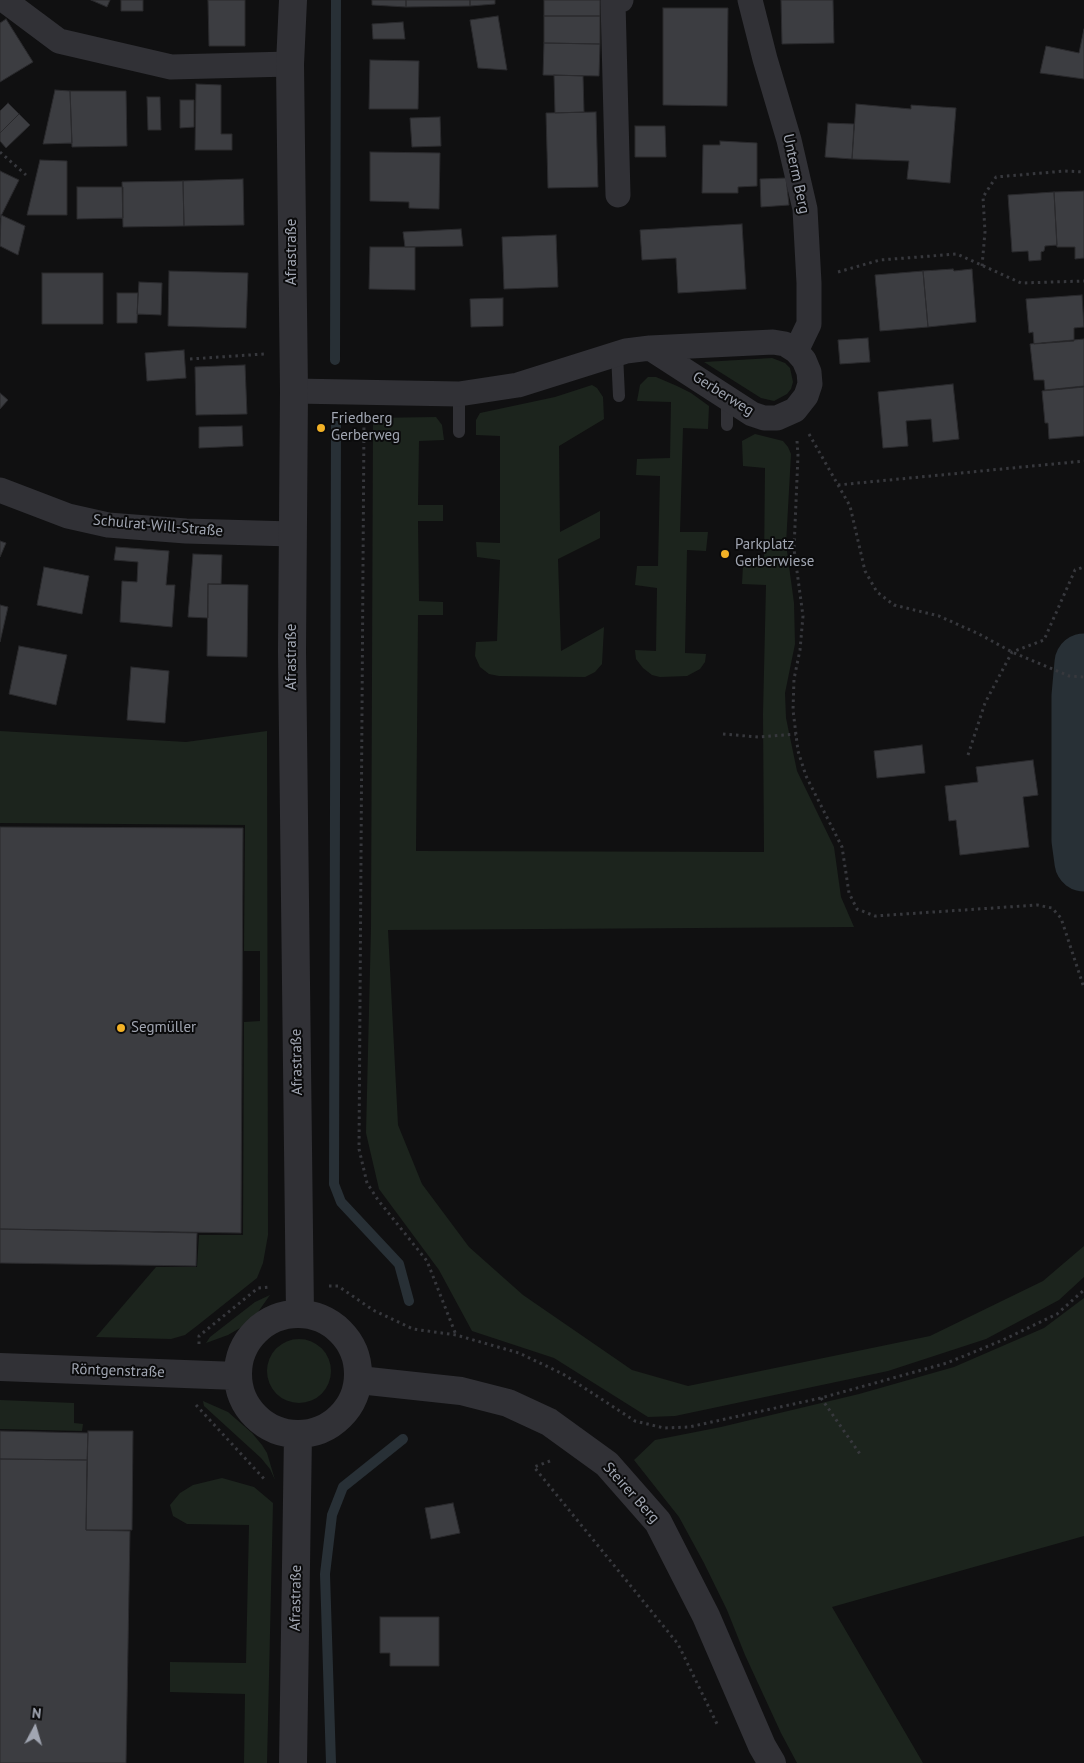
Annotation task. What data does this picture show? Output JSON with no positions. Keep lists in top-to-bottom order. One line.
{"streets":{"street":["Unterm Berg","Afrastraße","Gerberweg","Schulrat-Will-Straße","Röntgenstraße","Steirer Berg"]},"crossings":[["Afrastraße","Schulrat-Will-Straße"],["Afrastraße","Röntgenstraße"],["Afrastraße","Steirer Berg"],["Röntgenstraße","Steirer Berg"]],"places":["Friedberg Gerberweg","Parkplatz Gerberwiese","Segmüller"],"north":"top"}
